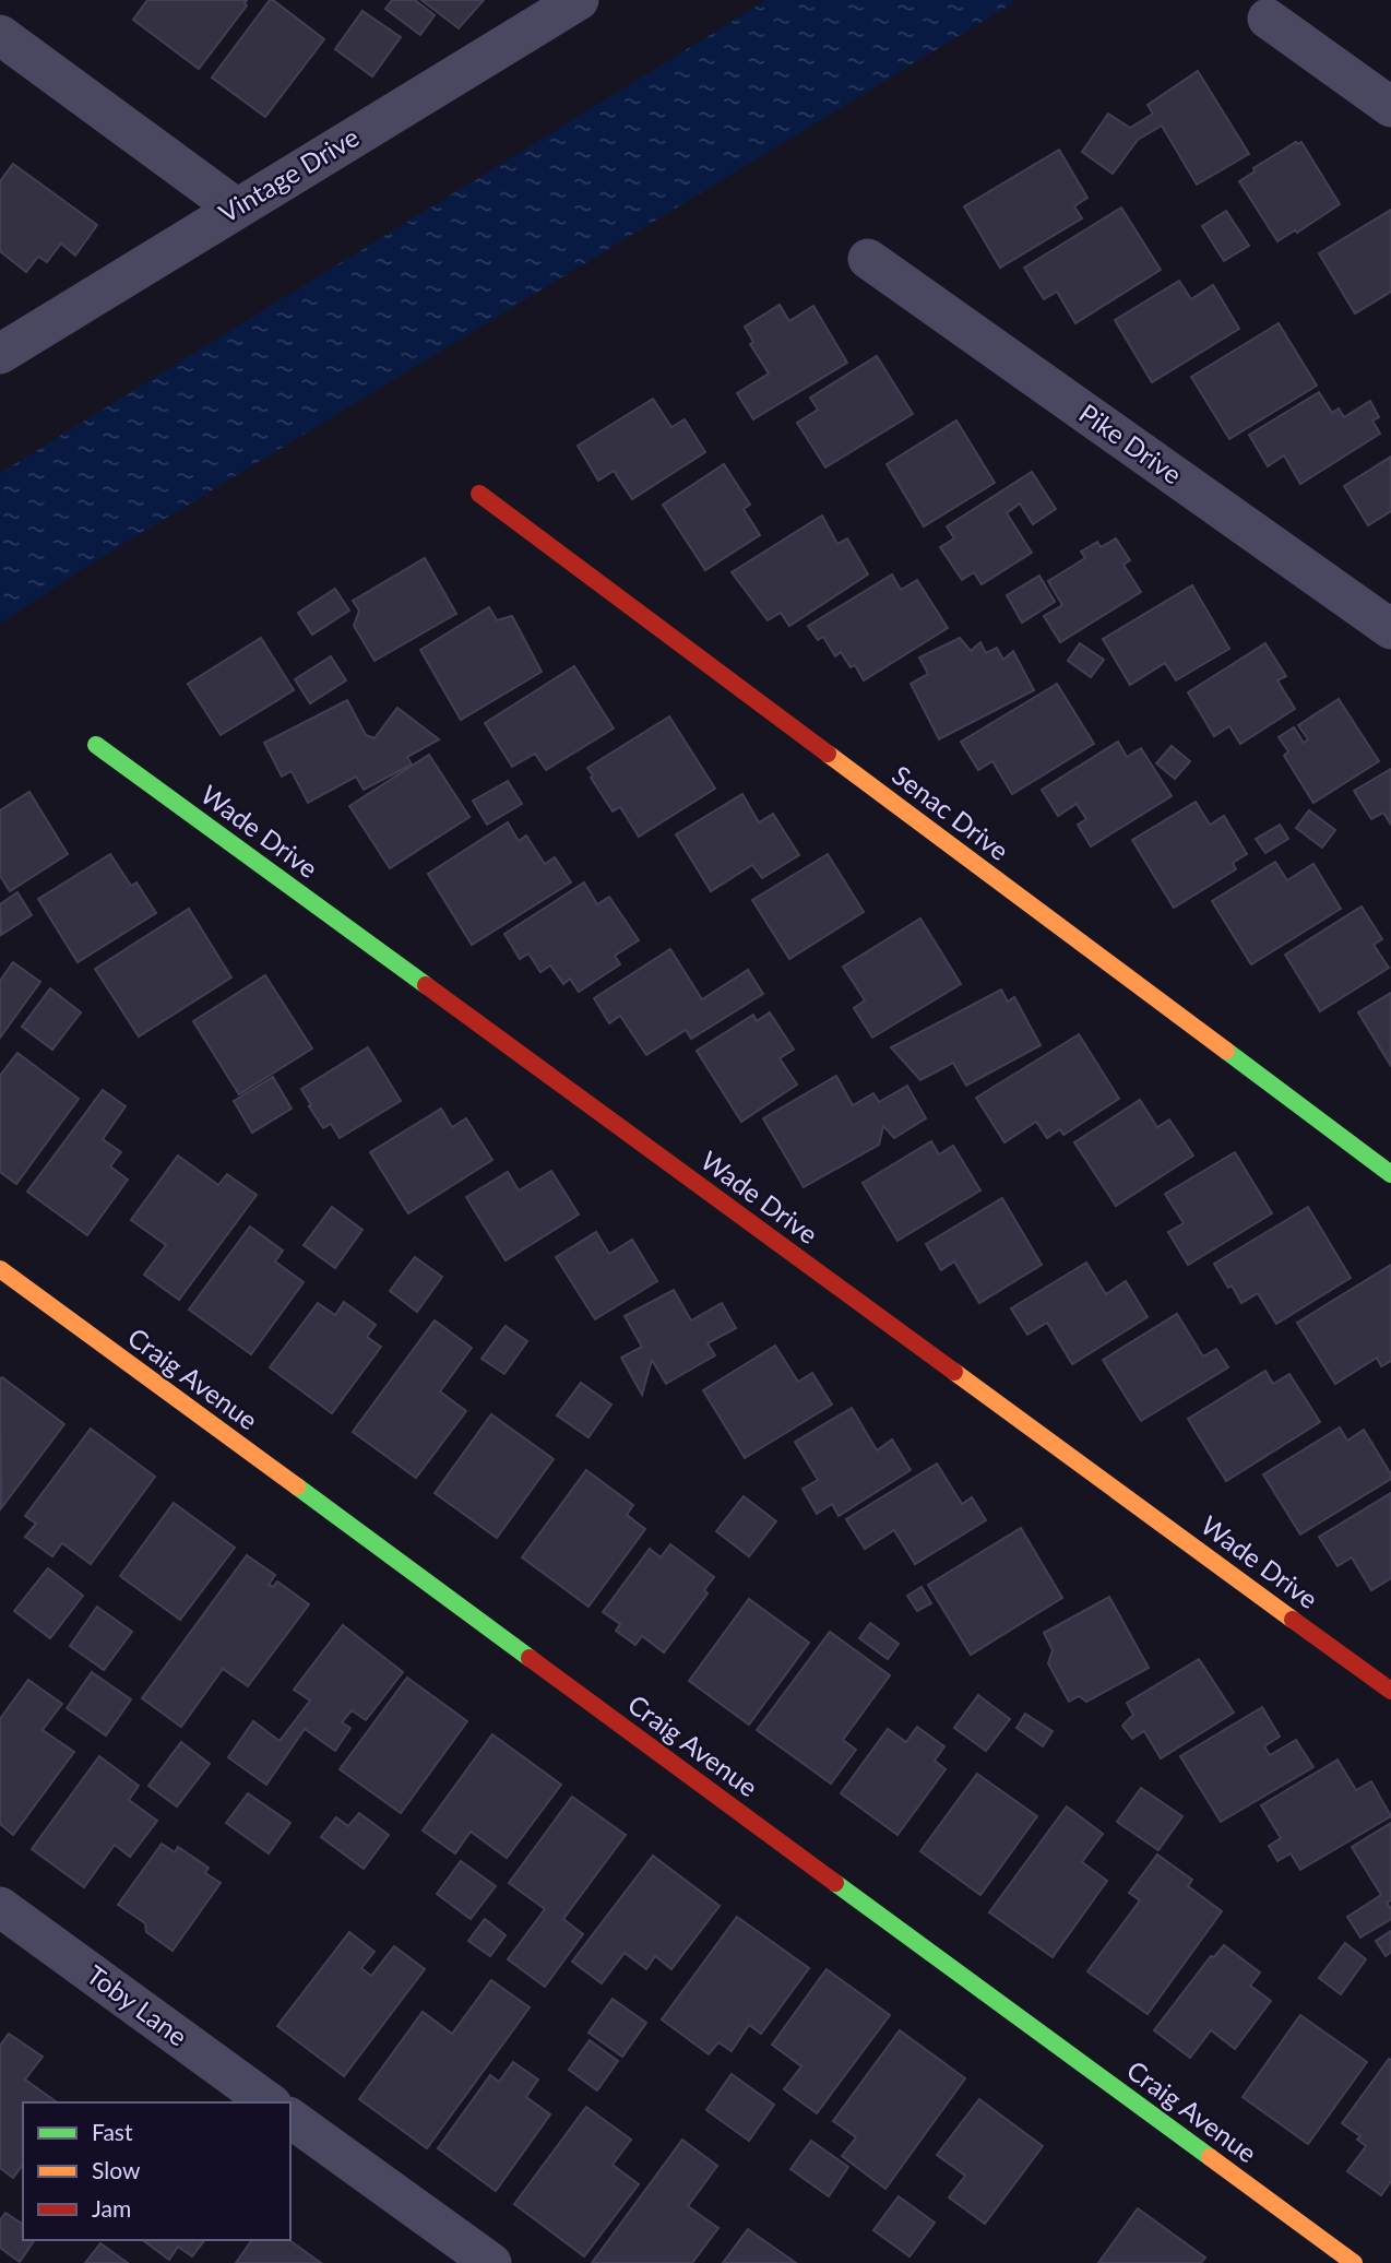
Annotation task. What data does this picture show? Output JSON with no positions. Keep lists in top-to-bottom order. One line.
{"streets":{"street":["Vintage Drive","Pike Drive","Senac Drive","Wade Drive","Craig Avenue","Toby Lane"]},"legend":["Fast","Slow","Jam"]}
